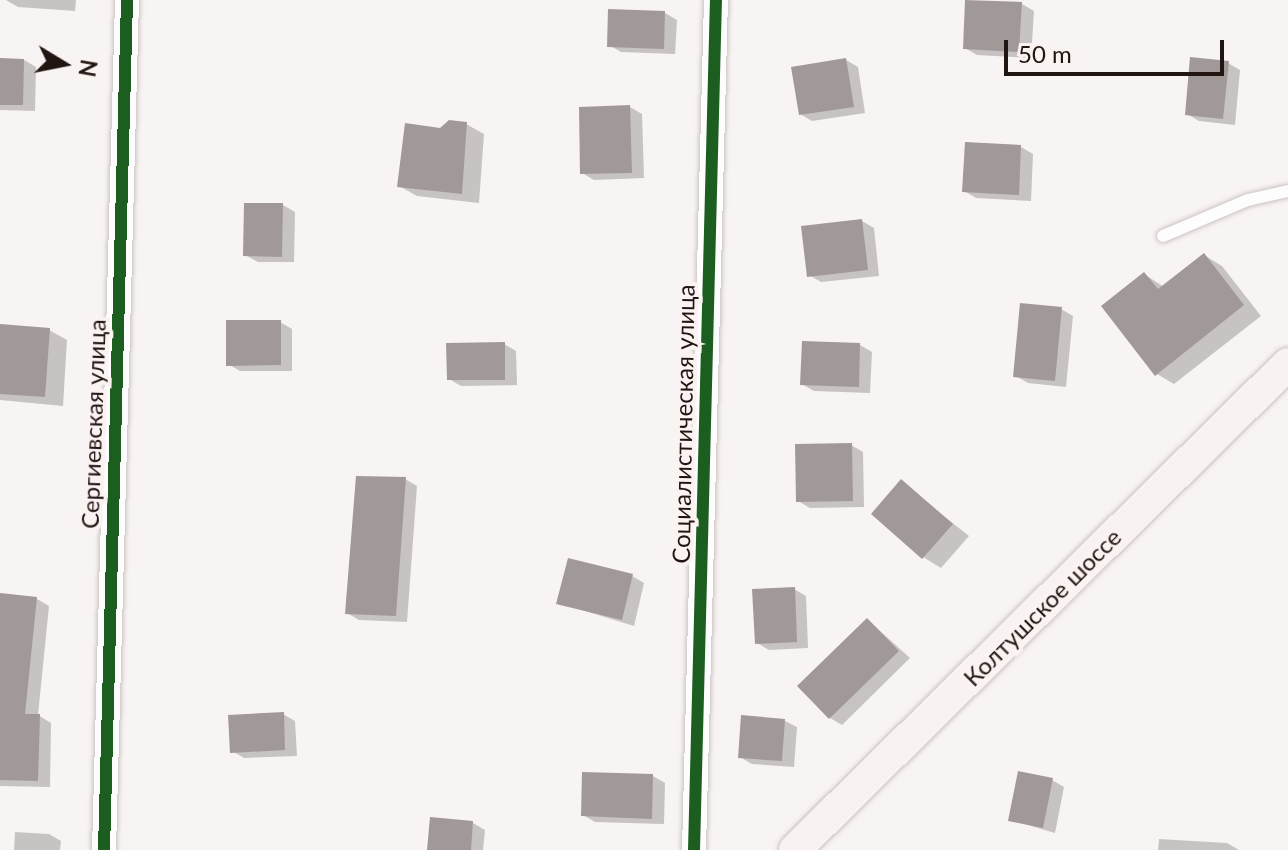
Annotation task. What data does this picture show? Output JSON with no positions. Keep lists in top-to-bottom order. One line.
{"streets":{"main road":["Колтушское шоссе"],"street":["Сергиевская улица","Социалистическая улица"]},"scale_bar":"50 m","north":"right"}
